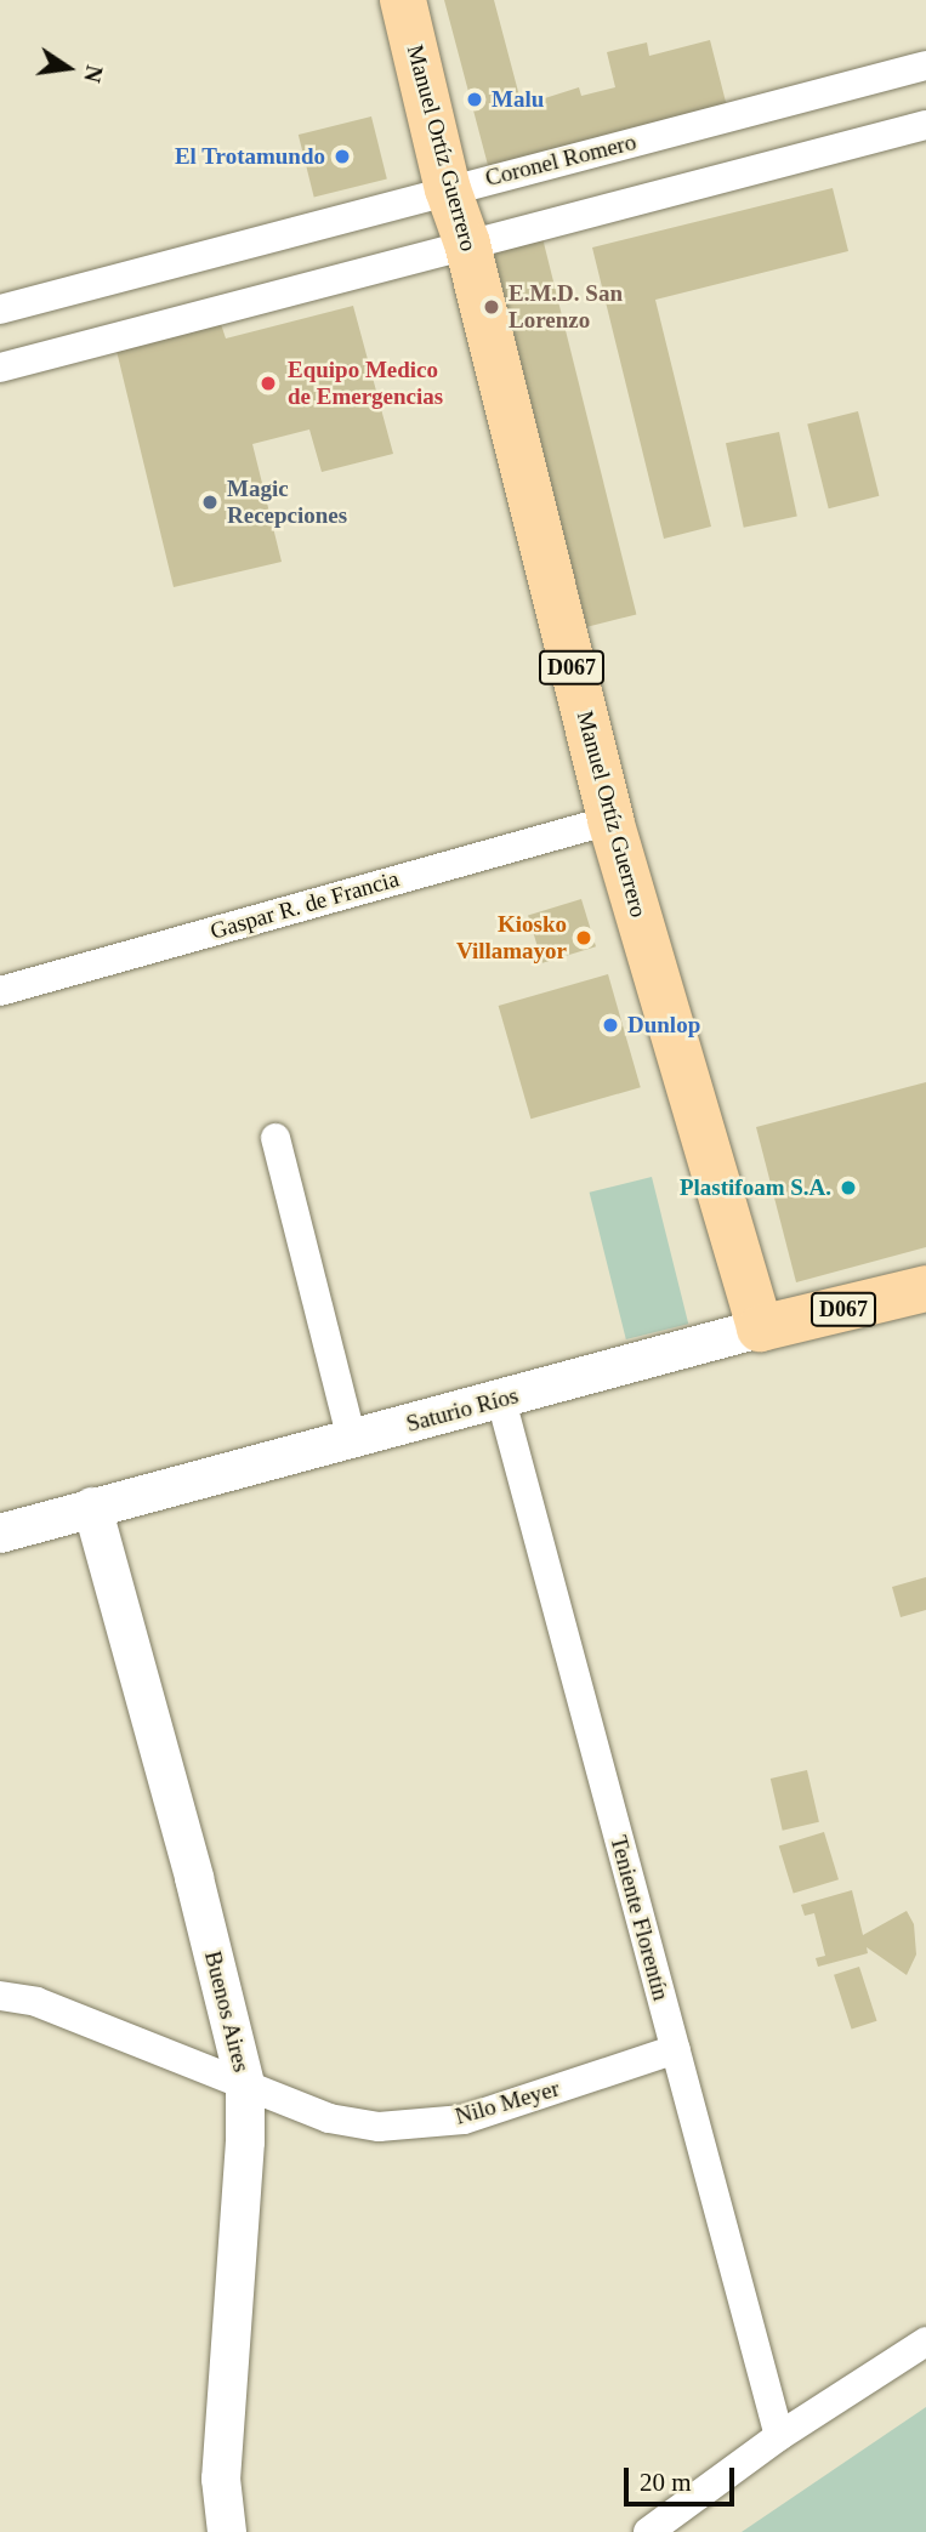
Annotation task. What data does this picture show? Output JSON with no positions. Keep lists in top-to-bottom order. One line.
{"streets":{"main road":["Manuel Ortíz Guerrero","D067","Saturio Ríos"],"street":["Coronel Romero","Gaspar R. de Francia","Teniente Florentín","Buenos Aires","Nilo Meyer"]},"crossings":[["Manuel Ortíz Guerrero","Coronel Romero"],["Manuel Ortíz Guerrero","Gaspar R. de Francia"],["Manuel Ortíz Guerrero","Saturio Ríos"],["Saturio Ríos","Teniente Florentín"],["Saturio Ríos","Buenos Aires"],["Teniente Florentín","Nilo Meyer"],["Buenos Aires","Nilo Meyer"]],"places":["Malu","El Trotamundo","E.M.D. San Lorenzo","Equipo Medico de Emergencias","Magic Recepciones","Kiosko Villamayor","Dunlop","Plastifoam S.A."],"scale_bar":"20 m","north":"right"}
